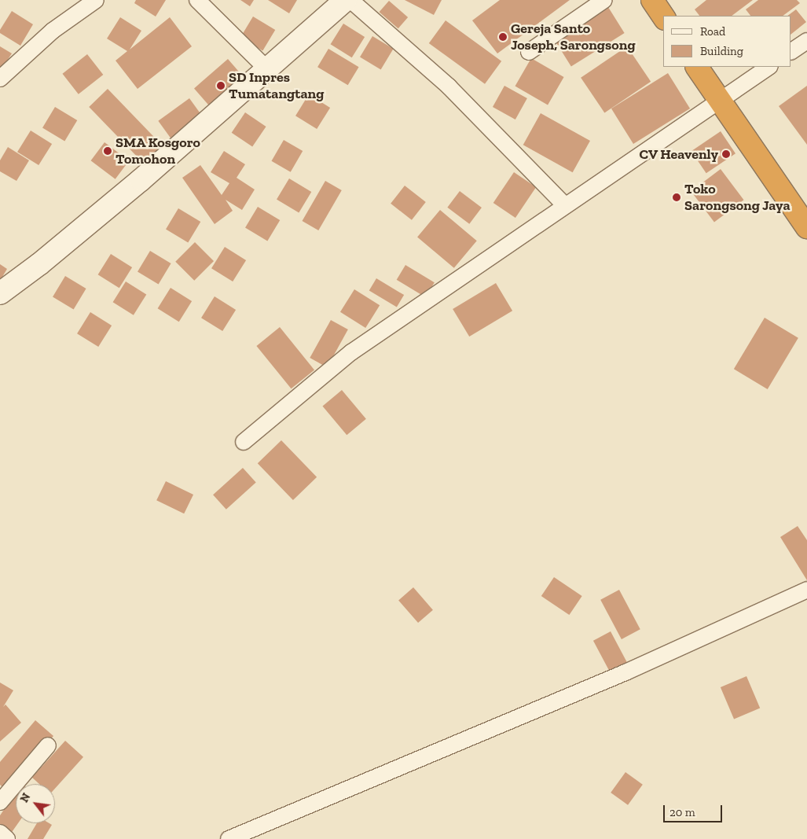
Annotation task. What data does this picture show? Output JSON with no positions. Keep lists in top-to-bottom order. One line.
{"places":["Gereja Santo Joseph, Sarongsong","SD Inpres Tumatangtang","SMA Kosgoro Tomohon","CV Heavenly","Toko Sarongsong Jaya"],"legend":["Road","Building"],"scale_bar":"20 m","north":"top left"}
